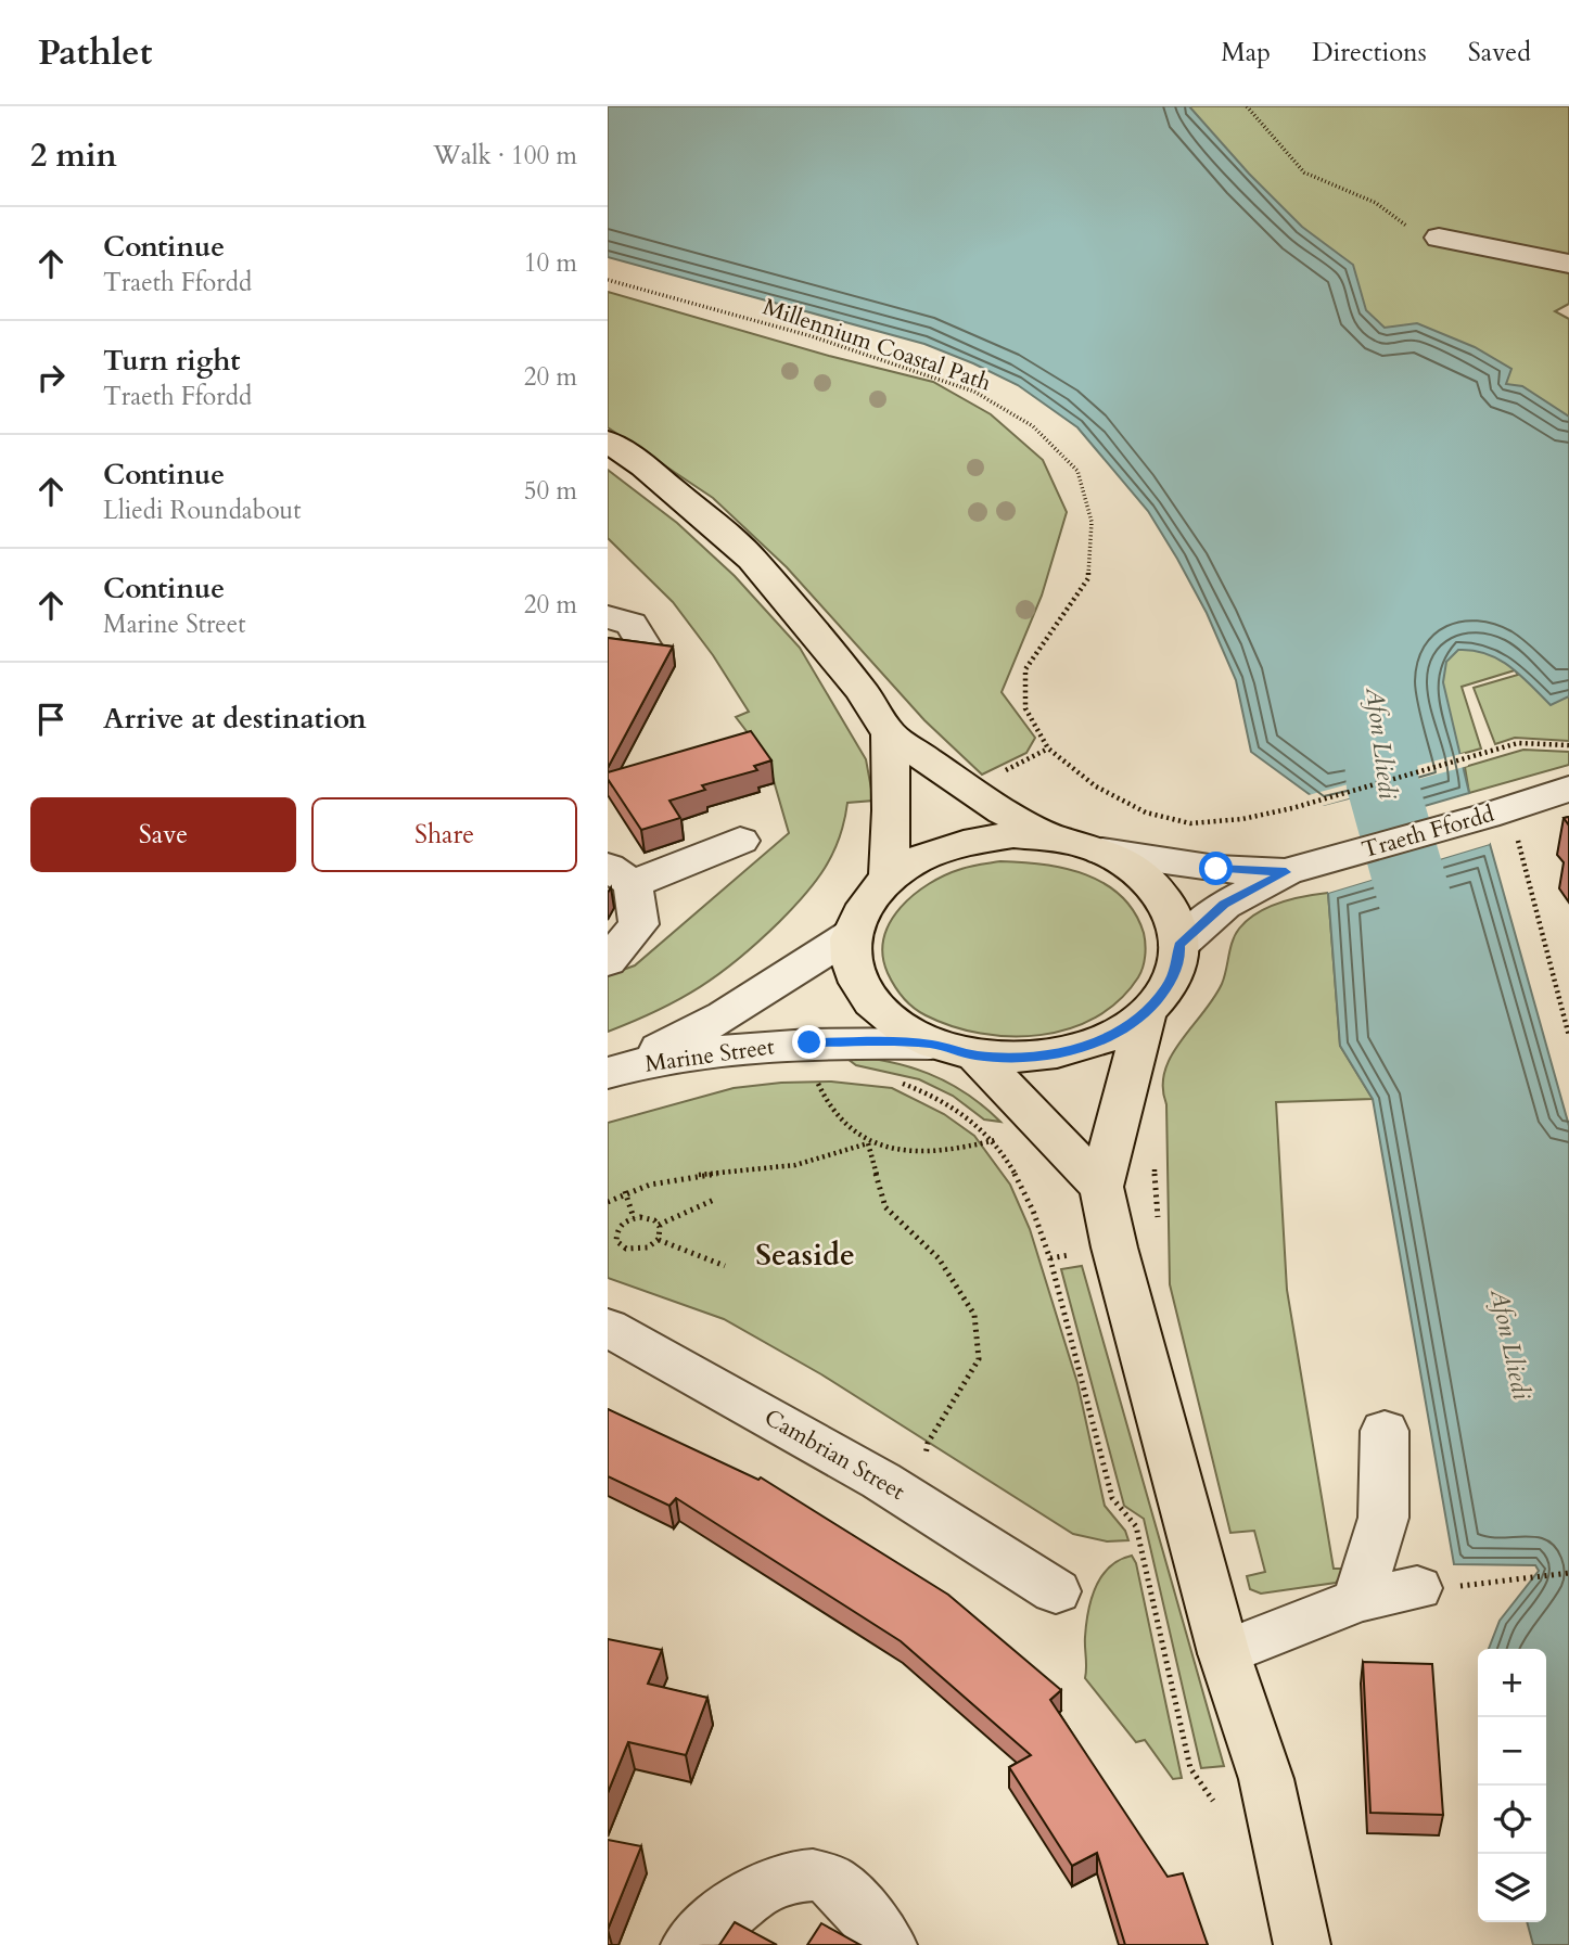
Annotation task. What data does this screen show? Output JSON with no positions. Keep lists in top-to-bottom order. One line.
{"streets":{"street":["Traeth Ffordd","Marine Street","Cambrian Street"],"path":["Millennium Coastal Path"]},"districts":["Seaside"],"water":["Afon Lliedi"],"page":{"header":"Pathlet","nav":["Map","Directions","Saved"],"heading":["2 min","Walk · 100 m"],"list":[["Continue","Traeth Ffordd","10 m"],["Turn right","Traeth Ffordd","20 m"],["Continue","Lliedi Roundabout","50 m"],["Continue","Marine Street","20 m"],"Arrive at destination"],"buttons":["Save","Share"],"map_buttons":["+","−"]}}
